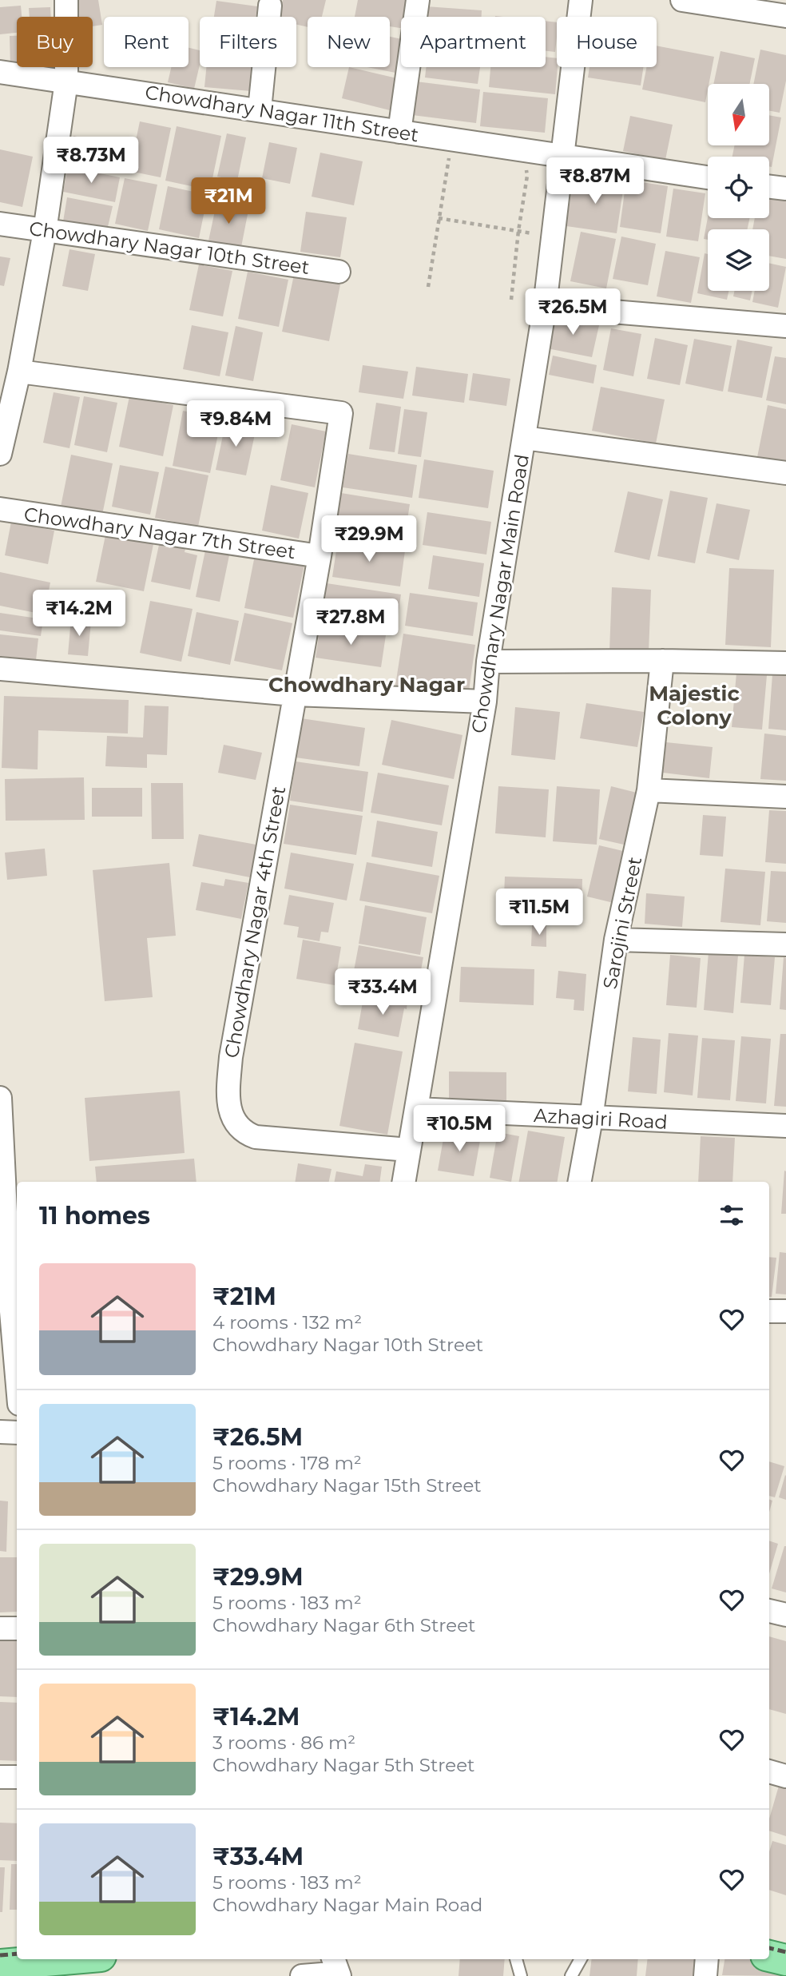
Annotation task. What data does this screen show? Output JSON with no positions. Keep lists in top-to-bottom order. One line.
{"streets":{"street":["Chowdhary Nagar 11th Street","Chowdhary Nagar 10th Street","Chowdhary Nagar 7th Street","Chowdhary Nagar Main Road","Chowdhary Nagar 4th Street","Sarojini Street","Azhagiri Road"]},"crossings":[["Chowdhary Nagar 11th Street","Chowdhary Nagar Main Road"],["Chowdhary Nagar 7th Street","Chowdhary Nagar 4th Street"],["Chowdhary Nagar Main Road","Chowdhary Nagar 4th Street"],["Chowdhary Nagar Main Road","Azhagiri Road"],["Sarojini Street","Azhagiri Road"]],"districts":["Chowdhary Nagar","Majestic Colony"],"north":"bottom","page":{"chip":["Buy","Rent","Filters","New","Apartment","House"],"price":["₹8.73M","₹8.87M","₹21M","₹26.5M","₹9.84M","₹29.9M","₹14.2M","₹27.8M","₹11.5M","₹33.4M","₹10.5M"],"heading":"11 homes","list":[{"name":"₹21M","note":"4 rooms · 132 m² · Chowdhary Nagar 10th Street"},{"name":"₹26.5M","note":"5 rooms · 178 m² · Chowdhary Nagar 15th Street"},{"name":"₹29.9M","note":"5 rooms · 183 m² · Chowdhary Nagar 6th Street"},{"name":"₹14.2M","note":"3 rooms · 86 m² · Chowdhary Nagar 5th Street"},{"name":"₹33.4M","note":"5 rooms · 183 m² · Chowdhary Nagar Main Road"}]}}
